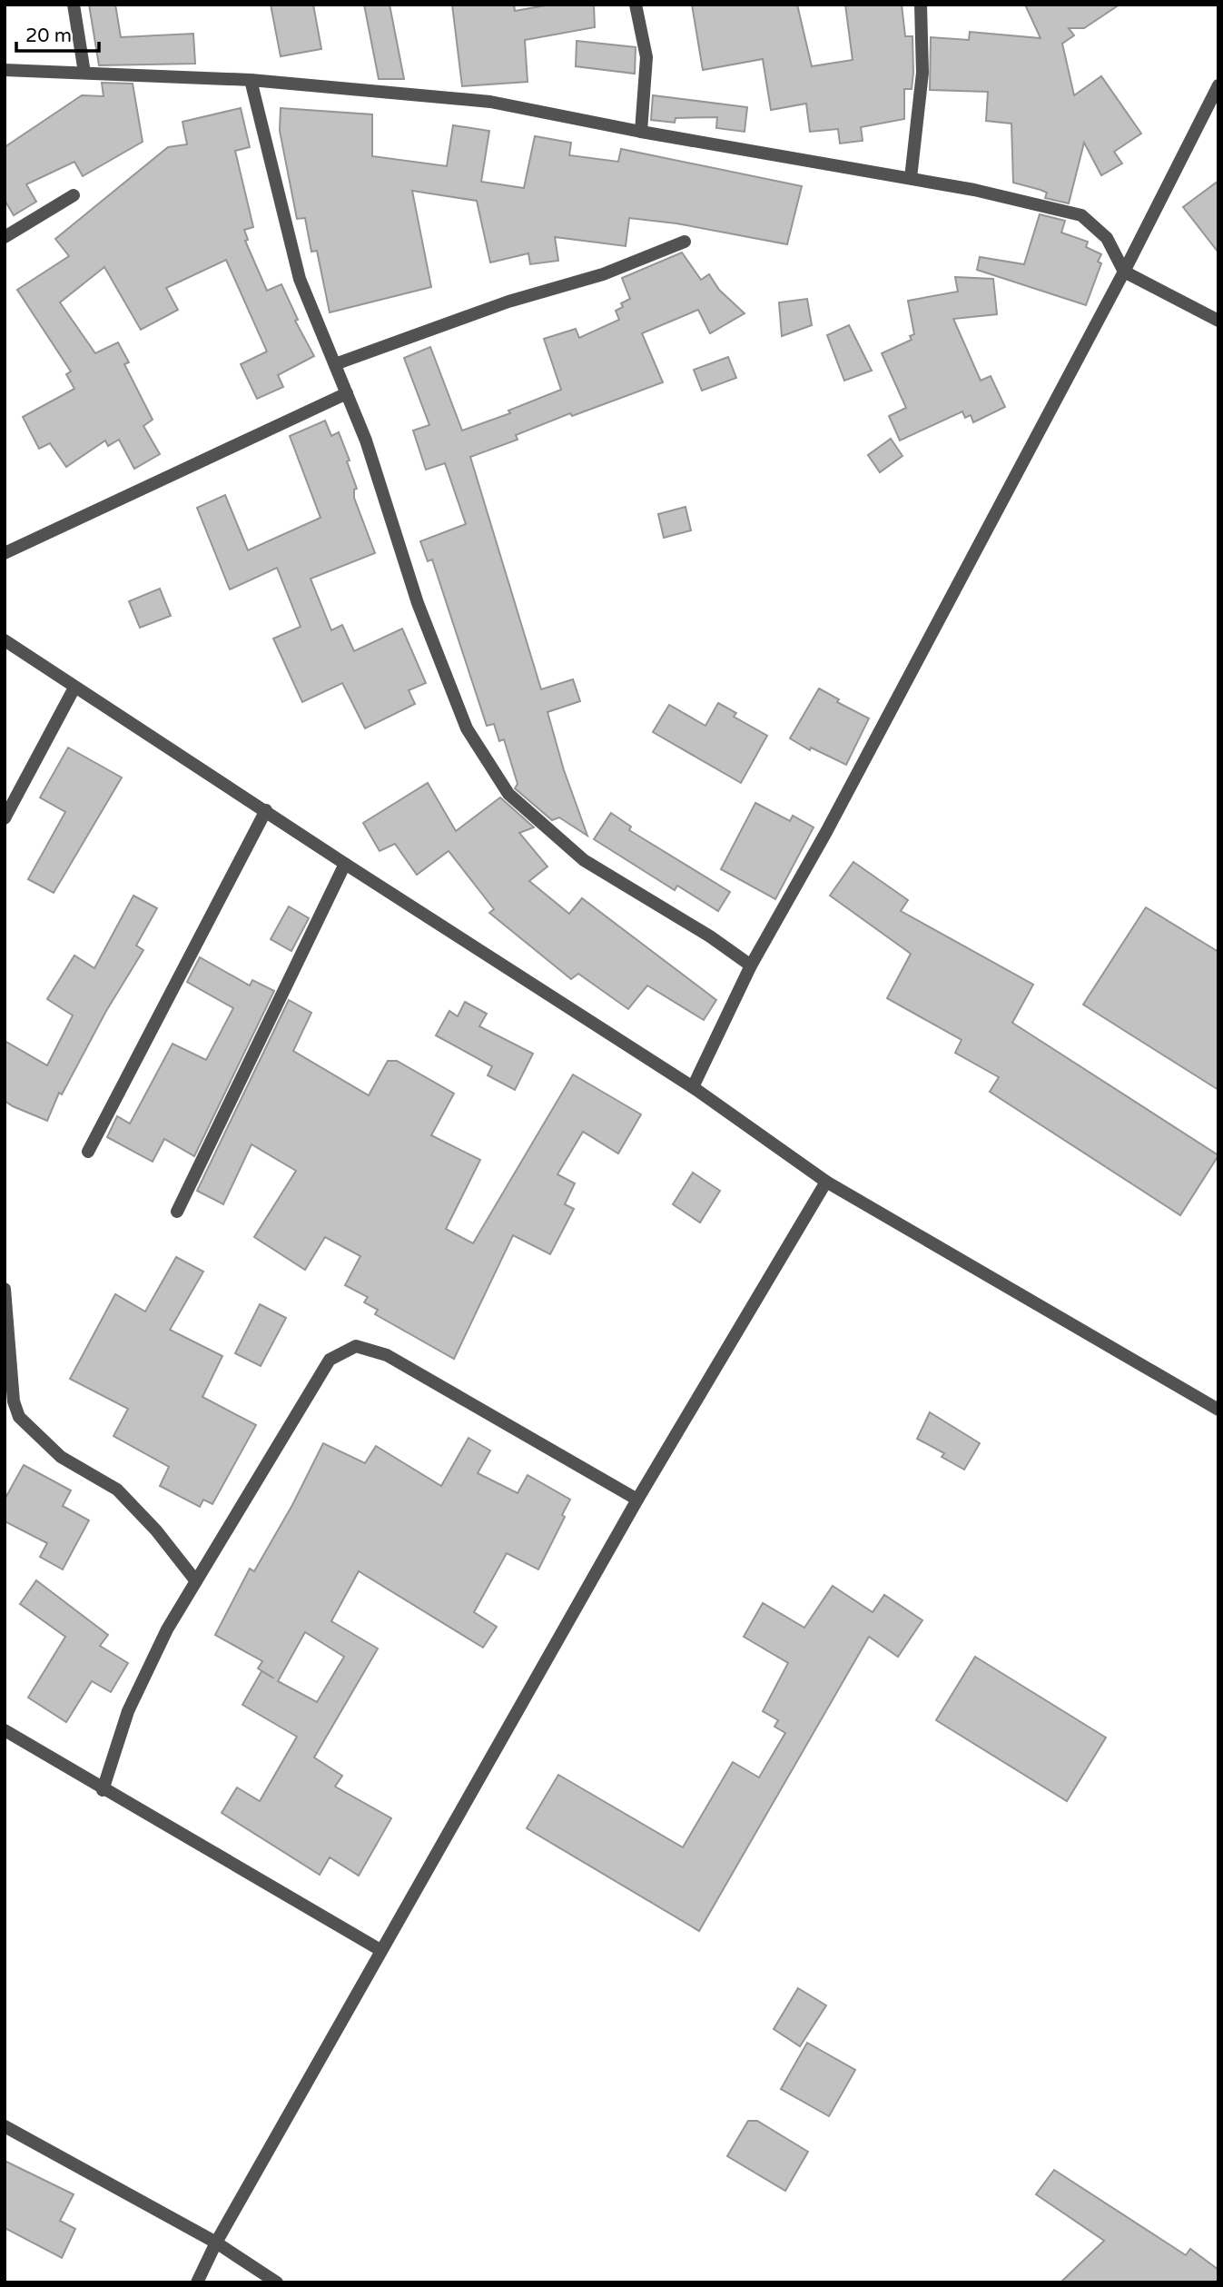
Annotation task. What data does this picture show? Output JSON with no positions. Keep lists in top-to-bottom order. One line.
{"scale_bar":"20 m"}
